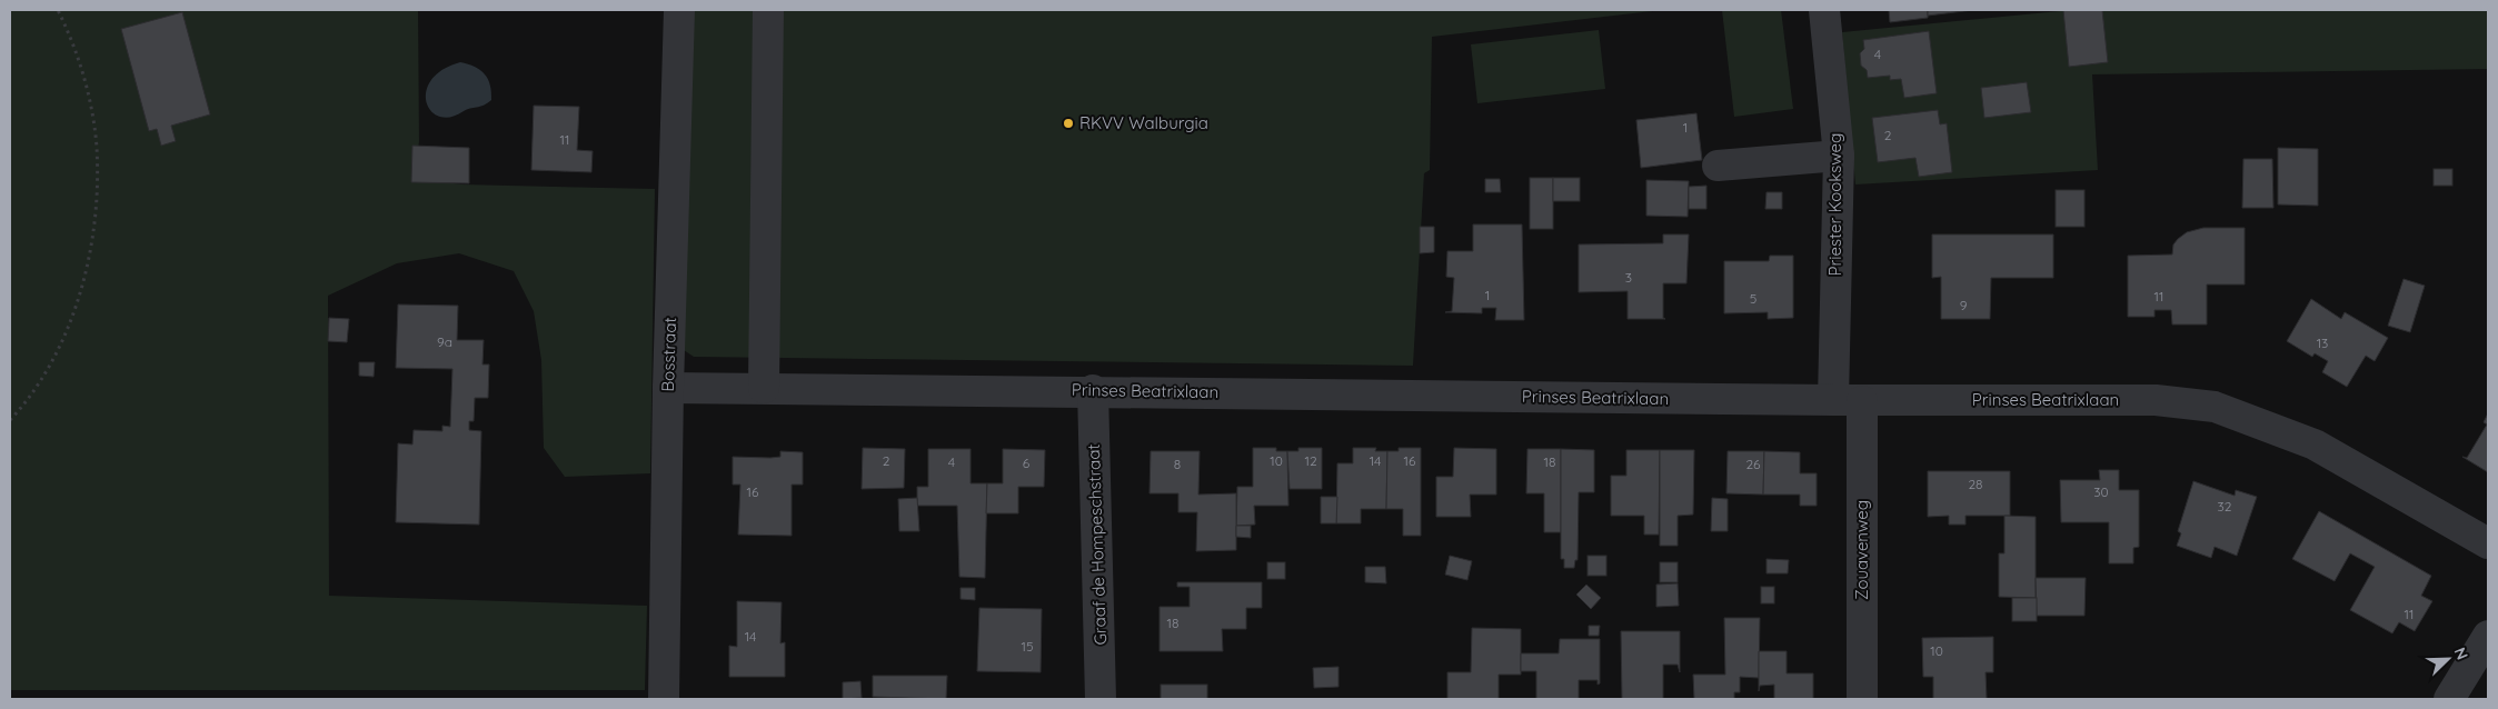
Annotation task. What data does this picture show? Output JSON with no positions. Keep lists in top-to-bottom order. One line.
{"streets":{"street":["Priester Kooksweg","Bosstraat","Prinses Beatrixlaan","Graaf de Hompeschstraat","Zouavenweg"]},"crossings":[["Priester Kooksweg","Prinses Beatrixlaan"],["Priester Kooksweg","Zouavenweg"],["Bosstraat","Prinses Beatrixlaan"],["Prinses Beatrixlaan","Graaf de Hompeschstraat"],["Prinses Beatrixlaan","Zouavenweg"]],"places":["RKVV Walburgia"],"house_numbers":["4","1","2","11","3","1","11","5","9","9a","13","2","10","12","14","16","4","18","6","8","26","28","16","30","32","11","18","14","15","10"],"north":"top right"}
